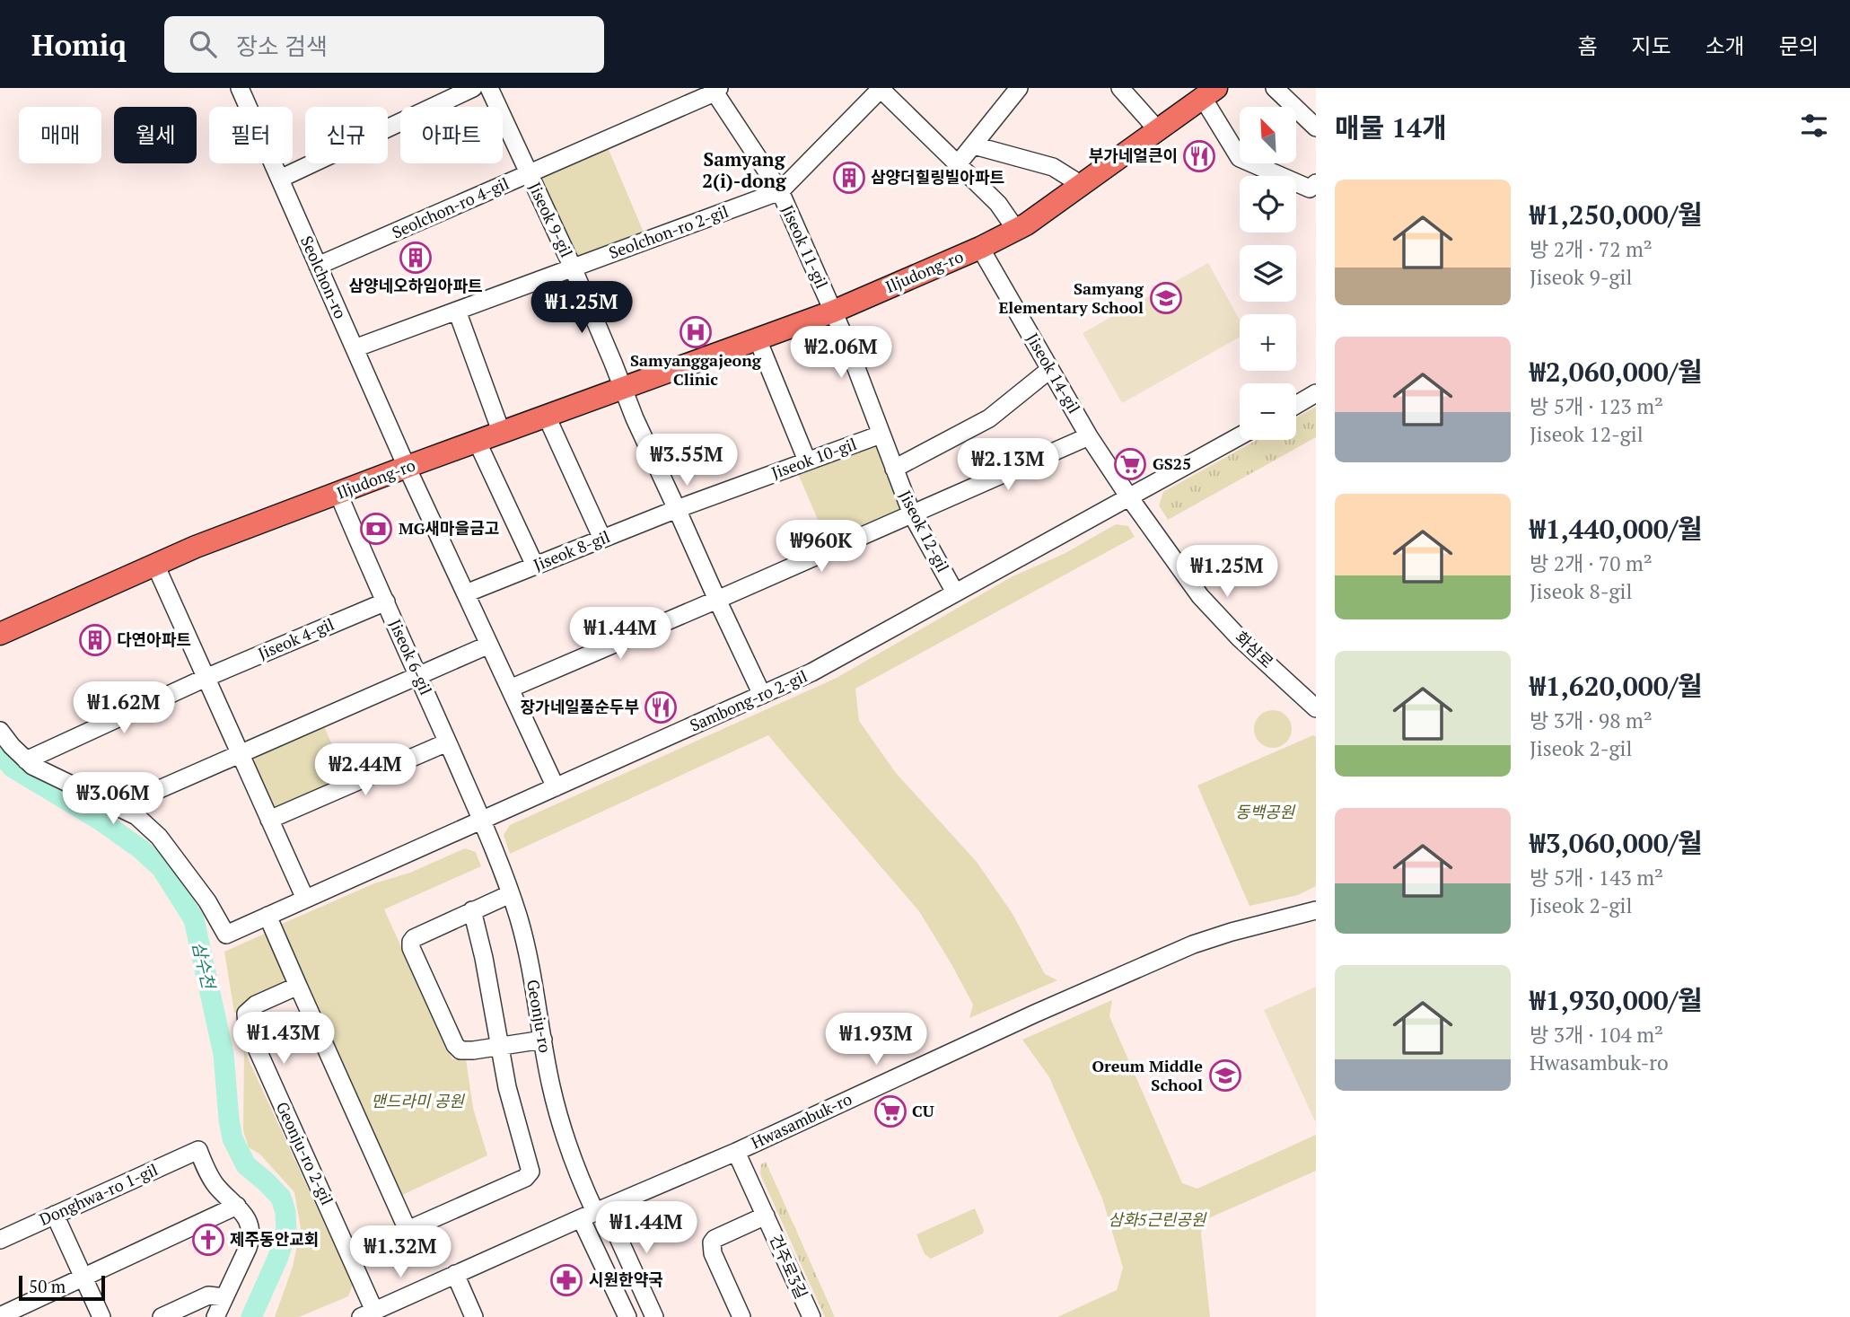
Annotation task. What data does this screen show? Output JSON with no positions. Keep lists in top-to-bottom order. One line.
{"streets":{"main road":["Iljudong-ro"],"street":["Seolchon-ro 4-gil","Jiseok 9-gil","Seolchon-ro 2-gil","Jiseok 11-gil","Seolchon-ro","Jiseok 14-gil","Jiseok 10-gil","Jiseok 12-gil","Jiseok 8-gil","Jiseok 4-gil","화삼로","Jiseok 6-gil","Sambong-ro 2-gil","Geonju-ro","Hwasambuk-ro","Geonju-ro 2-gil","Donghwa-ro 1-gil","건주로3길"]},"crossings":[["Seolchon-ro 4-gil","Jiseok 9-gil"],["Seolchon-ro 4-gil","Jiseok 11-gil"],["Seolchon-ro 4-gil","Seolchon-ro"],["Jiseok 9-gil","Seolchon-ro 2-gil"],["Jiseok 9-gil","Iljudong-ro"],["Seolchon-ro 2-gil","Jiseok 11-gil"],["Seolchon-ro 2-gil","Seolchon-ro"],["Jiseok 11-gil","Iljudong-ro"],["Jiseok 11-gil","Jiseok 12-gil"],["Iljudong-ro","Seolchon-ro"],["Iljudong-ro","Jiseok 14-gil"],["Iljudong-ro","Jiseok 12-gil"],["Iljudong-ro","Jiseok 6-gil"],["Jiseok 14-gil","화삼로"],["Jiseok 14-gil","Sambong-ro 2-gil"],["Jiseok 10-gil","Jiseok 12-gil"],["Jiseok 10-gil","Jiseok 8-gil"],["Jiseok 12-gil","Sambong-ro 2-gil"],["Jiseok 4-gil","Jiseok 6-gil"],["화삼로","Sambong-ro 2-gil"],["Jiseok 6-gil","Sambong-ro 2-gil"],["Jiseok 6-gil","Geonju-ro"],["Sambong-ro 2-gil","Geonju-ro"],["Geonju-ro","Hwasambuk-ro"],["Hwasambuk-ro","Geonju-ro 2-gil"],["Hwasambuk-ro","건주로3길"]],"districts":["Samyang 2(i)-dong"],"water":["삼수천"],"parks":["동백공원","맨드라미 공원","삼화5근린공원"],"places":{"restaurant":["부가네얼큰이","장가네일품순두부"],"building":["삼양더힐링빌아파트","삼양네오하임아파트","다연아파트"],"school or university":["Samyang Elementary School","Oreum Middle School"],"hospital":["Samyanggajeong Clinic"],"supermarket":["GS25","CU"],"bank":["MG새마을금고"],"church":["제주동안교회"],"pharmacy":["시원한약국"]},"scale_bar":"50 m","north":"top left","page":{"header":"Homiq","search":"장소 검색","nav":["홈","지도","소개","문의"],"heading":"매물 14개","map_buttons":["+","−"],"chip":["매매","월세","필터","신규","아파트"],"list":[{"name":"₩1,250,000/월","note":"방 2개 · 72 m² · Jiseok 9-gil"},{"name":"₩2,060,000/월","note":"방 5개 · 123 m² · Jiseok 12-gil"},{"name":"₩1,440,000/월","note":"방 2개 · 70 m² · Jiseok 8-gil"},{"name":"₩1,620,000/월","note":"방 3개 · 98 m² · Jiseok 2-gil"},{"name":"₩3,060,000/월","note":"방 5개 · 143 m² · Jiseok 2-gil"},{"name":"₩1,930,000/월","note":"방 3개 · 104 m² · Hwasambuk-ro"}],"price":["₩1.25M","₩2.06M","₩3.55M","₩2.13M","₩960K","₩1.25M","₩1.44M","₩1.62M","₩2.44M","₩3.06M","₩1.43M","₩1.93M","₩1.44M","₩1.32M"],"scale":"50 m"}}
